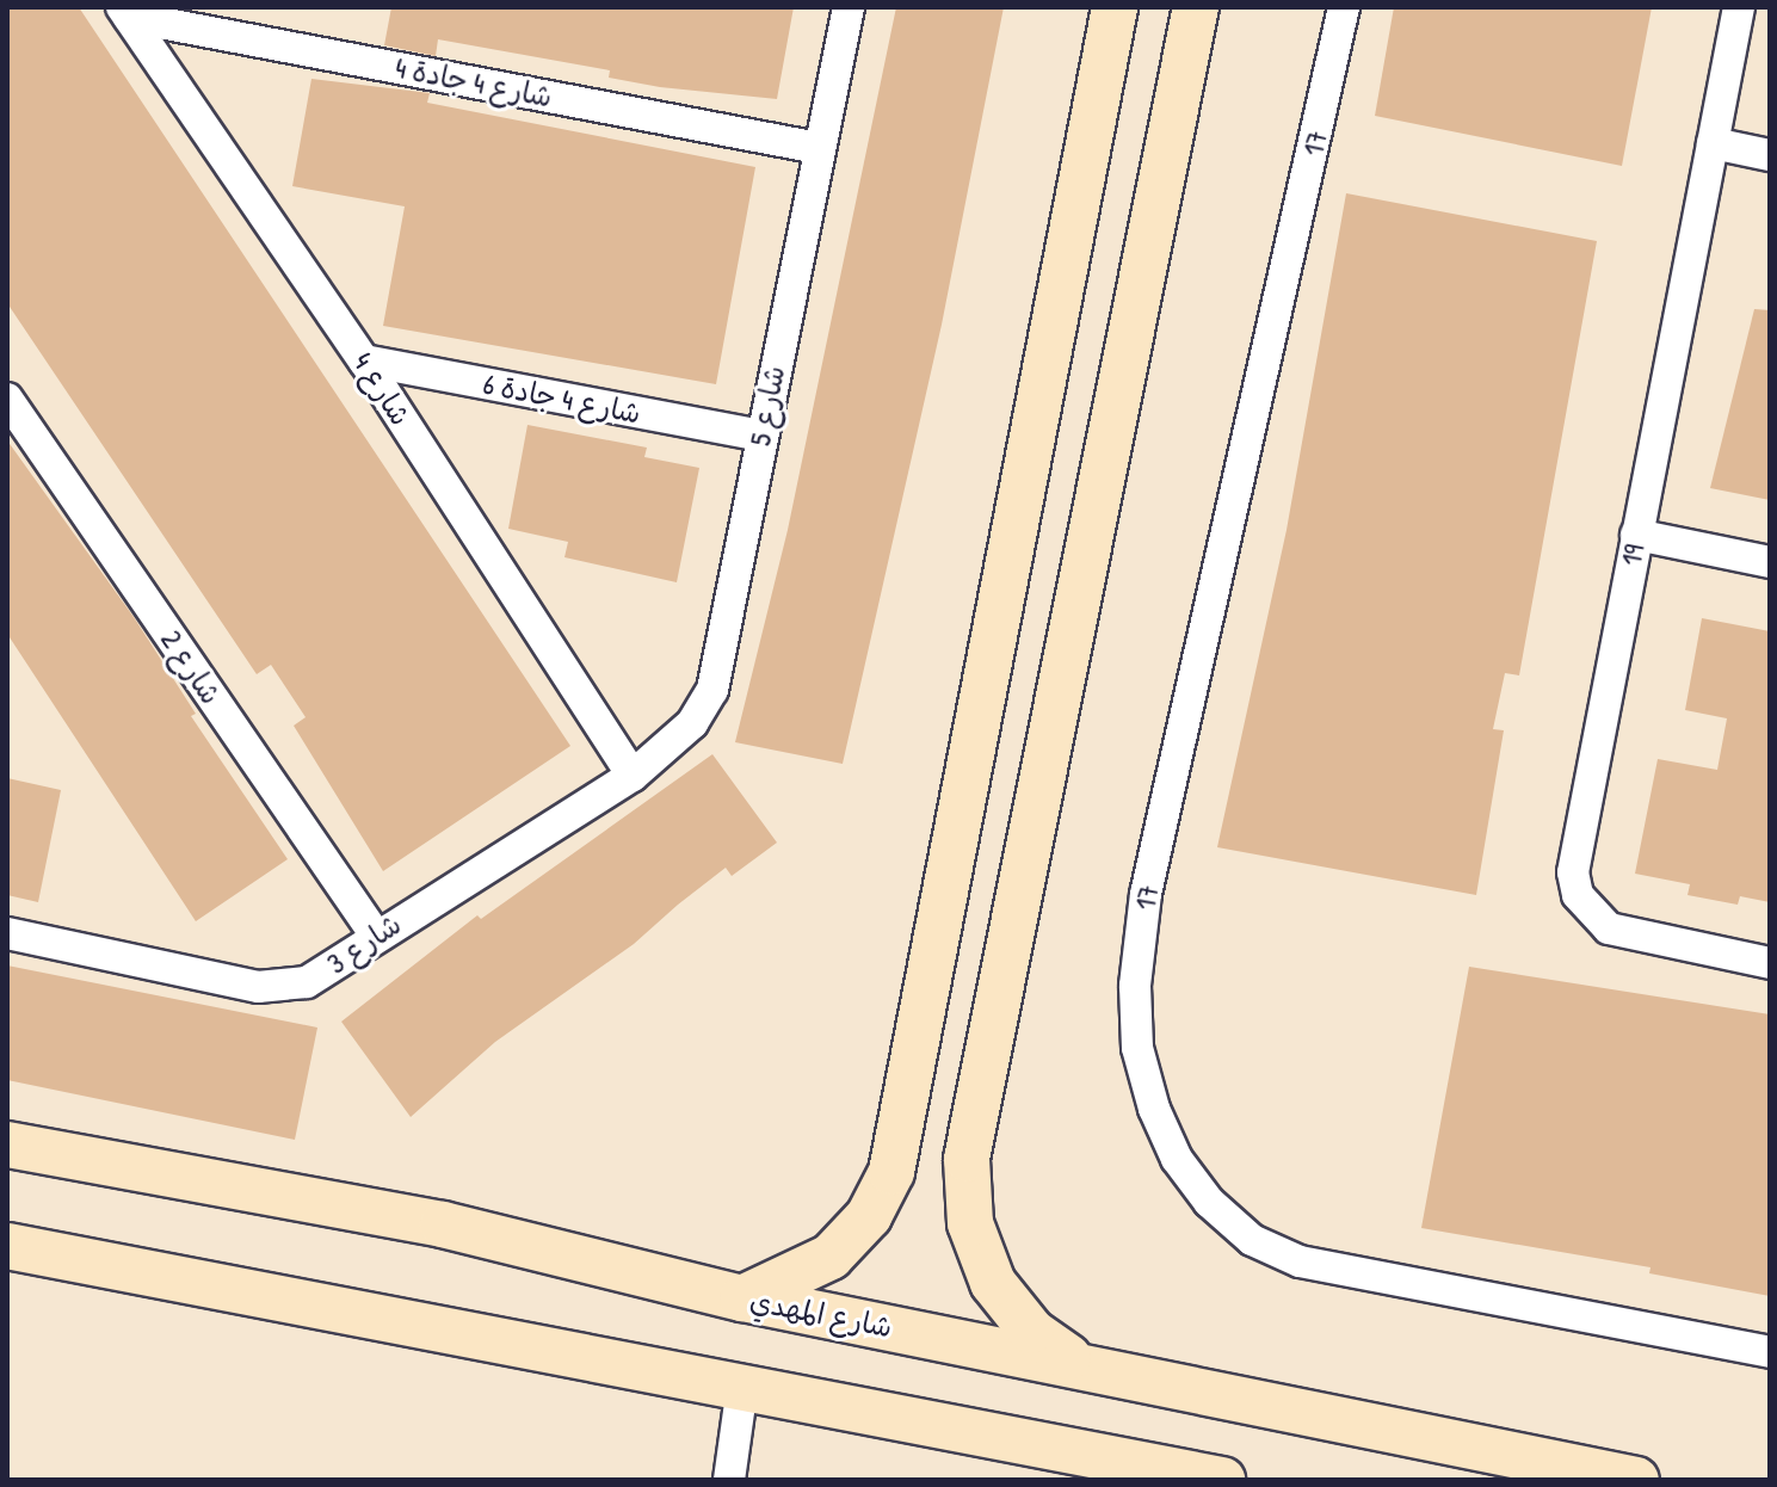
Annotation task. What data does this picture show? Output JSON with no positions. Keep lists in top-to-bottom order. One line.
{"streets":{"main road":["شارع المهدي"],"street":["شارع 4 جادة 4","17","شارع 4","شارع 4 جادة 6","شارع 5","19","شارع 2","شارع 3"]},"crossings":[["شارع 4 جادة 4","شارع 4"],["شارع 4 جادة 4","شارع 5"],["شارع 4","شارع 4 جادة 6"],["شارع 4","شارع 5"],["شارع 4","شارع 3"],["شارع 4 جادة 6","شارع 5"],["شارع 5","شارع 3"],["شارع 2","شارع 3"]]}
